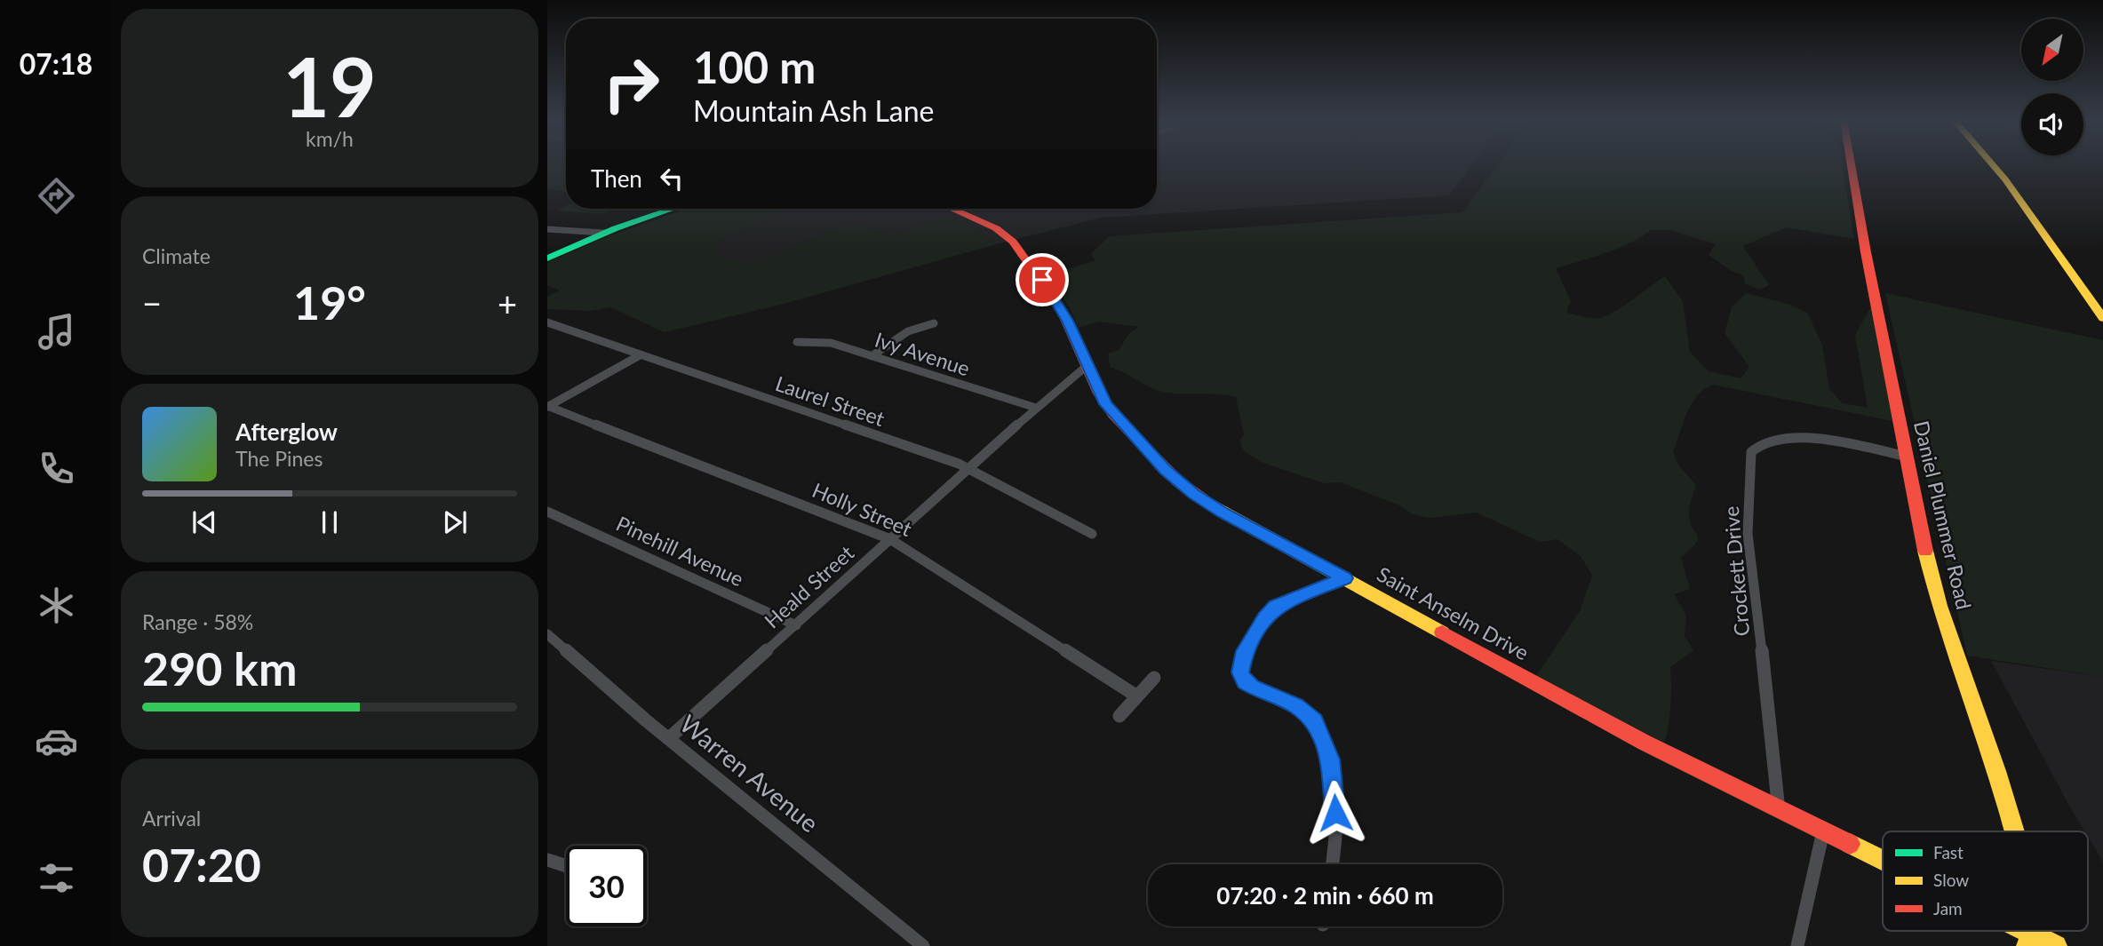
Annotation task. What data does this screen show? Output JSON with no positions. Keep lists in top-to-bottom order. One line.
{"streets":{"street":["Ivy Avenue","Laurel Street","Holly Street","Daniel Plummer Road","Pinehill Avenue","Crockett Drive","Heald Street","Saint Anselm Drive","Warren Avenue"]},"crossings":[["Ivy Avenue","Heald Street"],["Laurel Street","Heald Street"],["Holly Street","Heald Street"],["Daniel Plummer Road","Crockett Drive"],["Pinehill Avenue","Heald Street"],["Crockett Drive","Saint Anselm Drive"],["Heald Street","Saint Anselm Drive"],["Heald Street","Warren Avenue"]],"legend":["Fast","Slow","Jam"],"north":"bottom left","page":{"tabs":"07:18","tile":[["19","km/h"],"Climate",["Range · 58%","290 km"],["Arrival","07:20"]],"turn":["100 m","Mountain Ash Lane"],"then":"Then","heat":["−","19°","+"],"song":["Afterglow","The Pines"],"limit":"30","trip":"07:20 · 2 min · 660 m"}}
